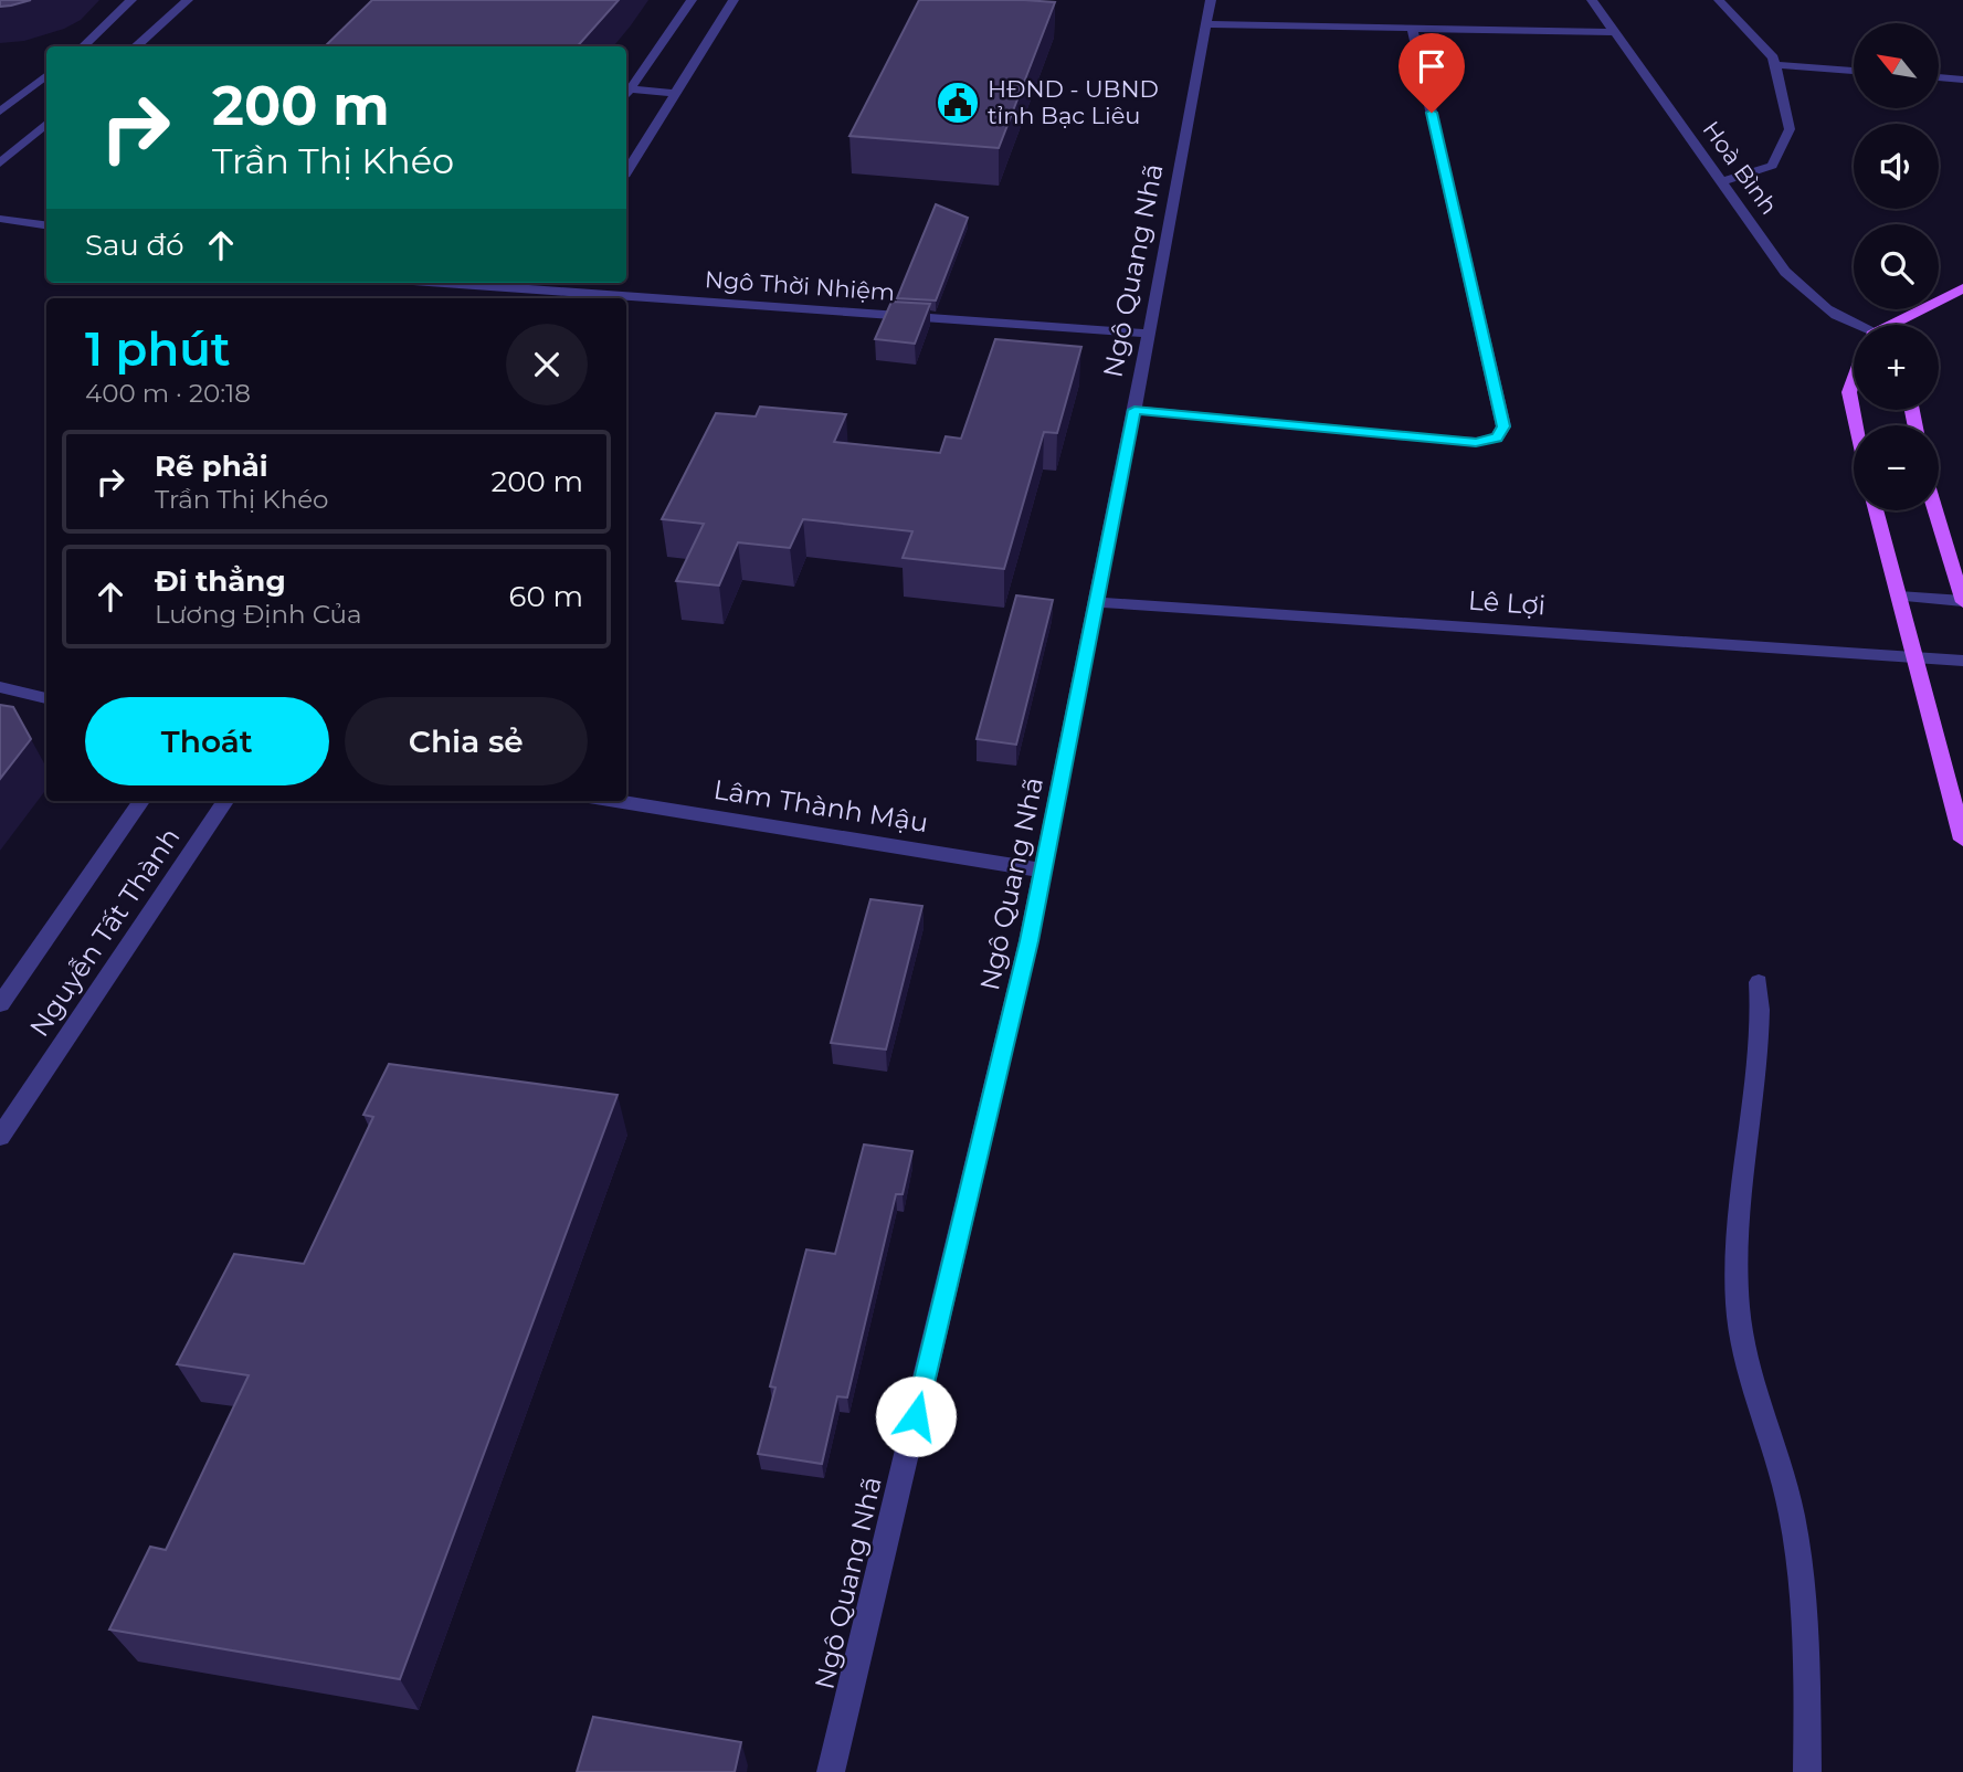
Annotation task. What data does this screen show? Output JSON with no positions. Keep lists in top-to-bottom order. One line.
{"streets":{"street":["Hoà Bình","Ngô Quang Nhã","Ngô Thời Nhiệm","Lê Lợi","Lâm Thành Mậu","Nguyễn Tất Thành"]},"crossings":[["Ngô Quang Nhã","Ngô Thời Nhiệm"],["Ngô Quang Nhã","Lê Lợi"],["Ngô Quang Nhã","Lâm Thành Mậu"]],"places":{"public building":["HĐND - UBND tỉnh Bạc Liêu"]},"north":"top left","page":{"map_buttons":["+","−"],"turn":["200 m","Trần Thị Khéo"],"then":"Sau đó","heading":["1 phút","400 m · 20:18"],"list":[{"name":"Rẽ phải","note":"Trần Thị Khéo","value":"200 m"},{"name":"Đi thẳng","note":"Lương Định Của","value":"60 m"}],"buttons":["Thoát","Chia sẻ"]}}
